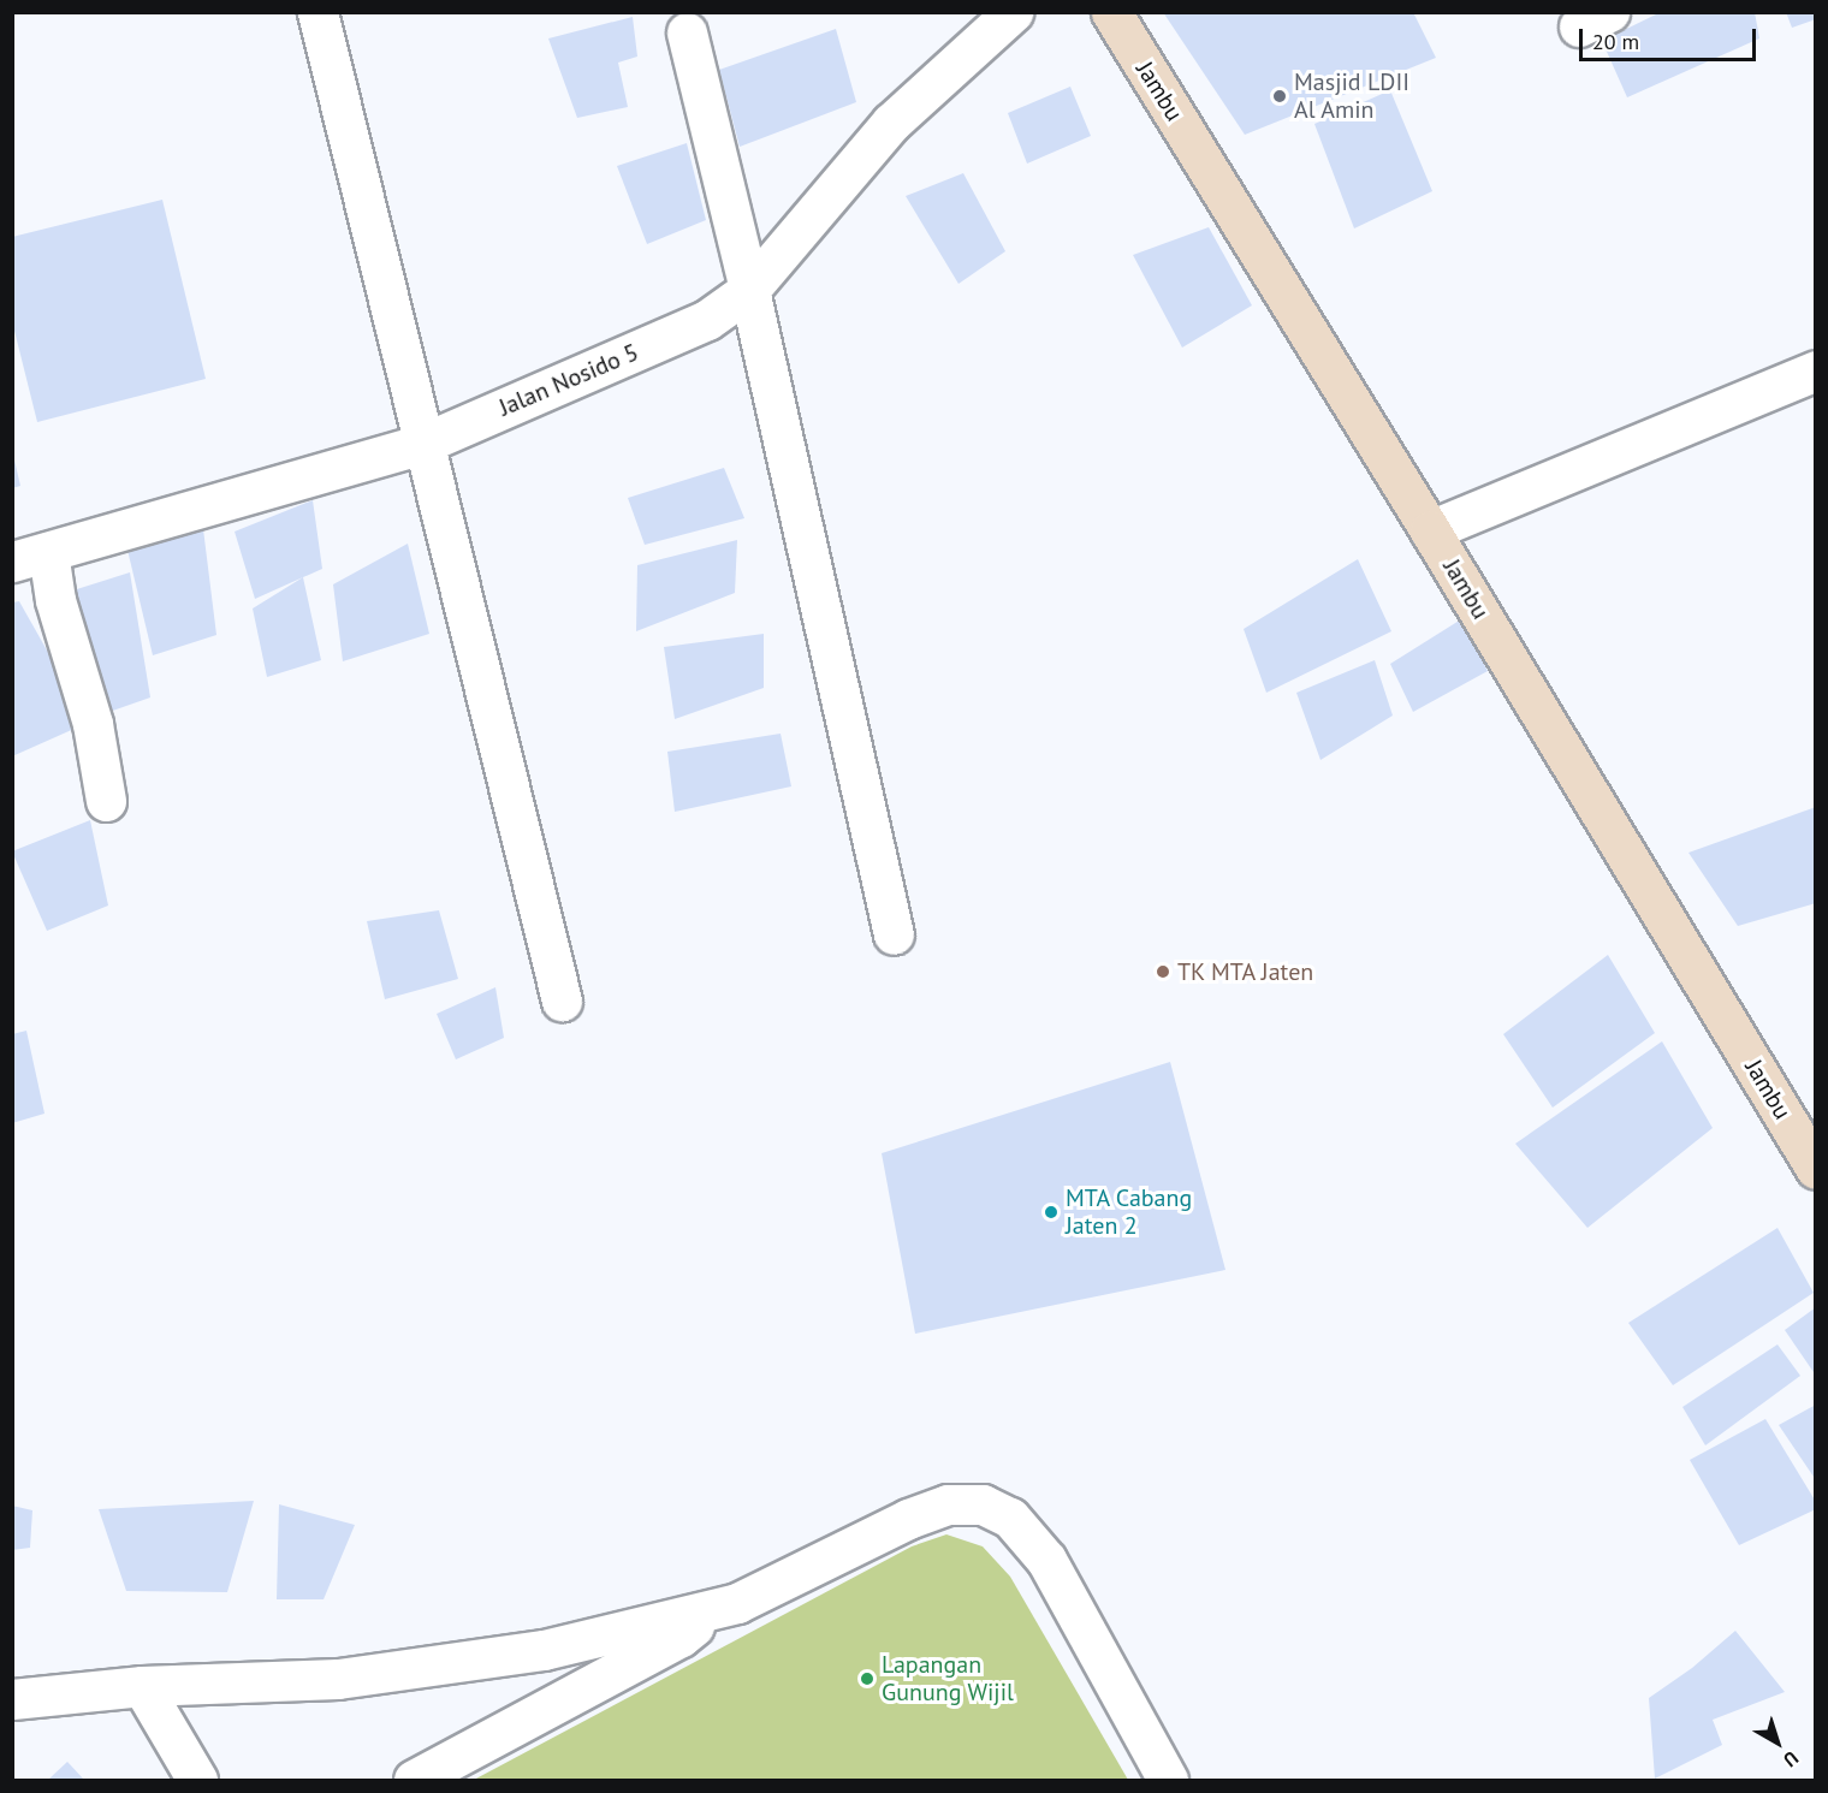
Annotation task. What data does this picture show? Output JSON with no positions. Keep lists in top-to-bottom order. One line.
{"streets":{"street":["Jambu","Jalan Nosido 5"]},"places":["Masjid LDII Al Amin","TK MTA Jaten","MTA Cabang Jaten 2","Lapangan Gunung Wijil"],"scale_bar":"20 m","north":"bottom right"}
